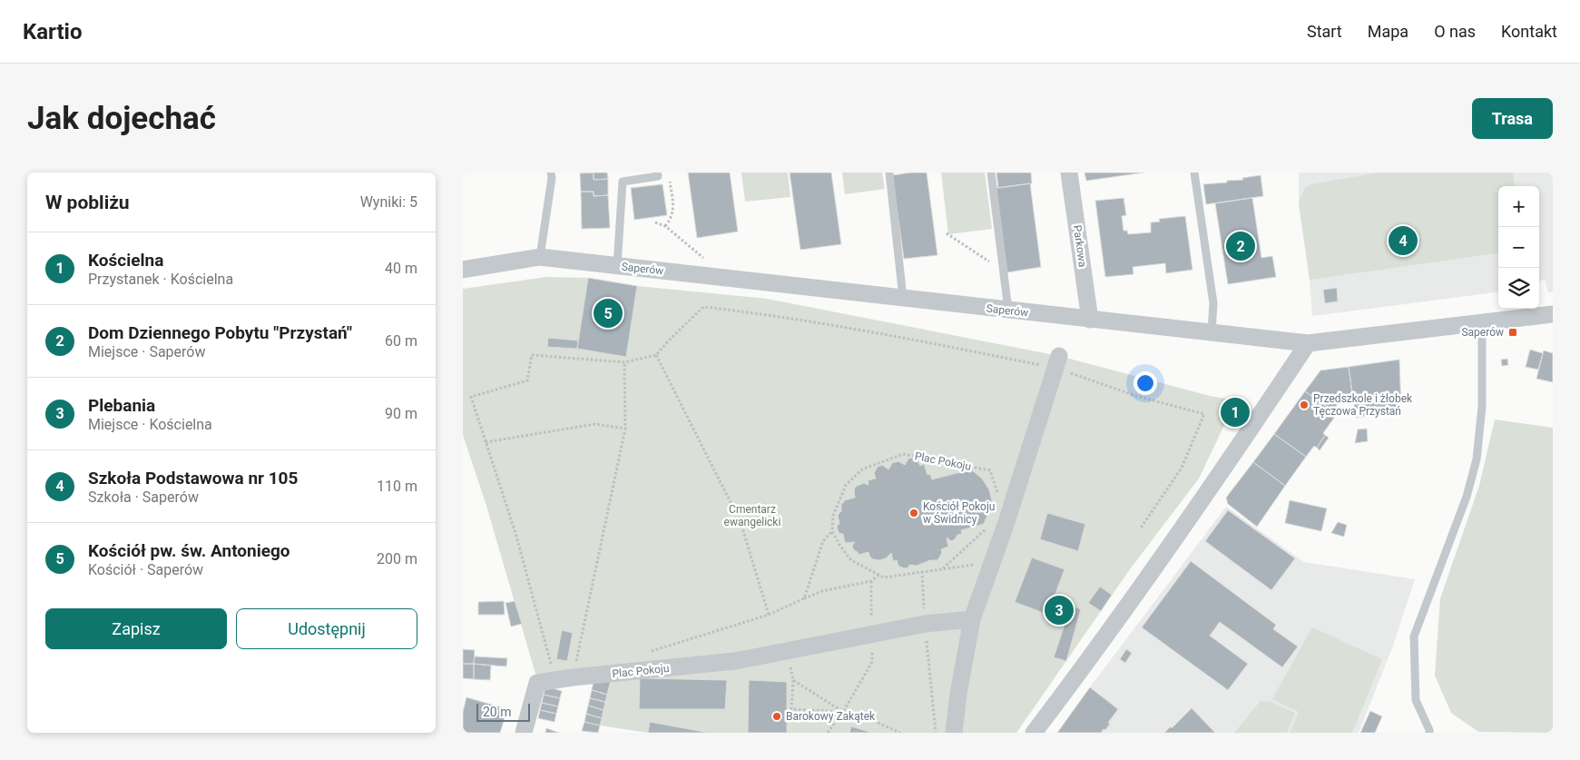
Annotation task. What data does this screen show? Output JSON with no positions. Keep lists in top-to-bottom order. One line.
{"streets":{"street":["Parkowa","Saperów","Plac Pokoju"]},"crossings":[["Parkowa","Saperów"]],"parks":["Cmentarz ewangelicki"],"places":{"transit":["Saperów"],"other":["Przedszkole i żłobek Tęczowa Przystań","Kościół Pokoju w Świdnicy","Barokowy Zakątek"]},"scale_bar":"20 m","page":{"header":"Kartio","nav":["Start","Mapa","O nas","Kontakt"],"buttons":["Trasa",["Zapisz","Udostępnij"]],"title":"Jak dojechać","heading":["W pobliżu","Wyniki: 5"],"map_buttons":["+","−"],"pins":["4","2","5","1","3"],"list":[{"mark":"1","name":"Kościelna","note":"Przystanek · Kościelna","value":"40 m"},{"mark":"2","name":"Dom Dziennego Pobytu \"Przystań\"","note":"Miejsce · Saperów","value":"60 m"},{"mark":"3","name":"Plebania","note":"Miejsce · Kościelna","value":"90 m"},{"mark":"4","name":"Szkoła Podstawowa nr 105","note":"Szkoła · Saperów","value":"110 m"},{"mark":"5","name":"Kościół pw. św. Antoniego","note":"Kościół · Saperów","value":"200 m"}],"scale":"20 m"}}
